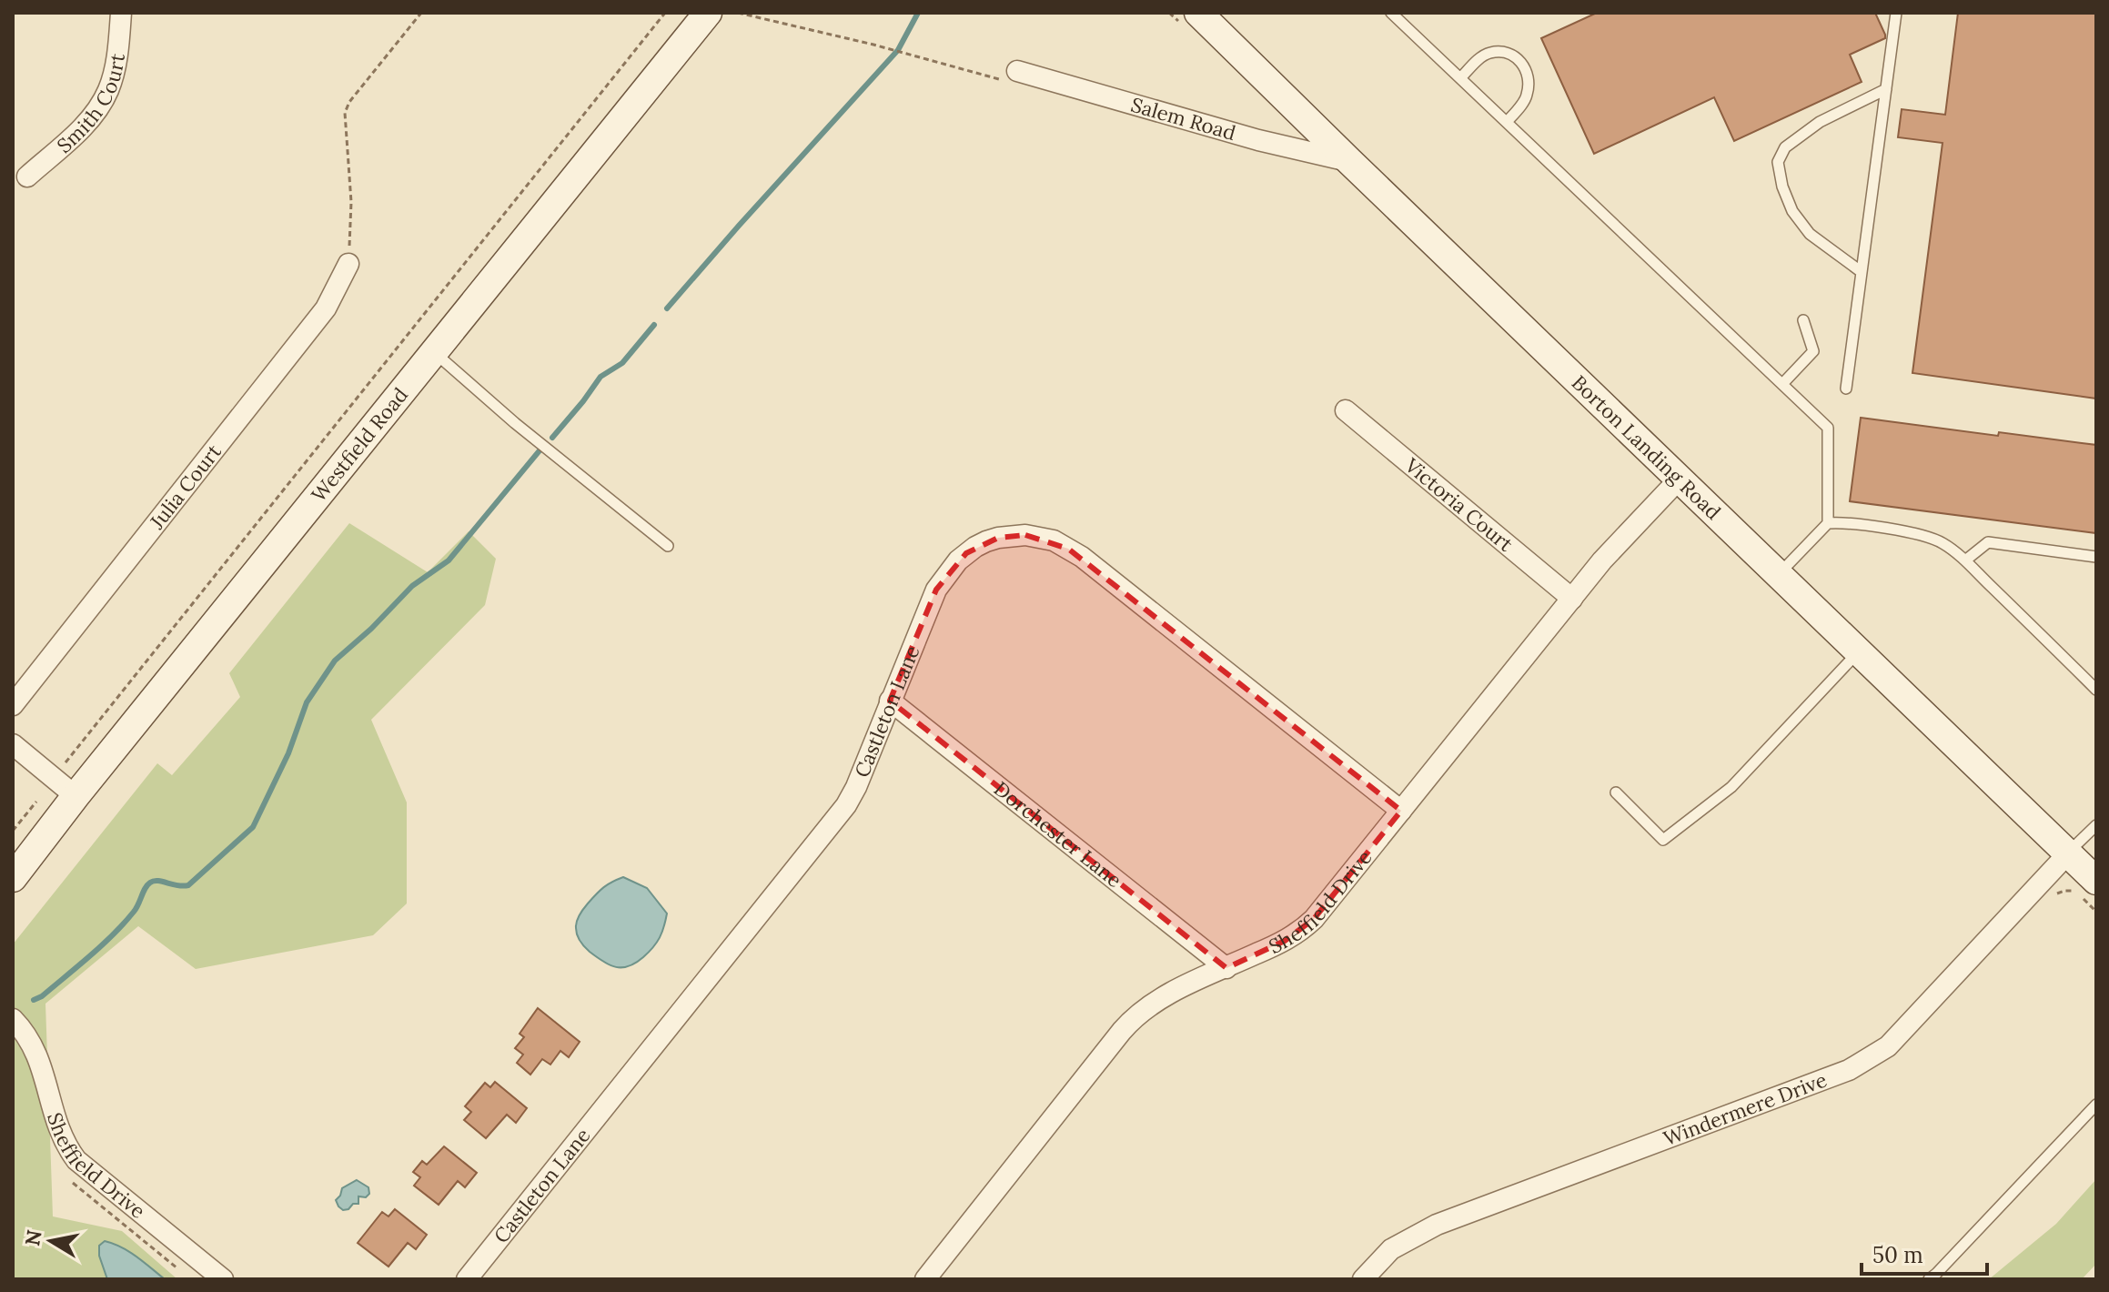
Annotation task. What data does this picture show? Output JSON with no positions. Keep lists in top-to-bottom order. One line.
{"streets":{"street":["Smith Court","Salem Road","Westfield Road","Borton Landing Road","Julia Court","Victoria Court","Castleton Lane","Dorchester Lane","Sheffield Drive","Windermere Drive"]},"crossings":[["Salem Road","Borton Landing Road"],["Borton Landing Road","Sheffield Drive"],["Borton Landing Road","Windermere Drive"],["Victoria Court","Sheffield Drive"],["Castleton Lane","Dorchester Lane"],["Castleton Lane","Sheffield Drive"],["Dorchester Lane","Sheffield Drive"]],"scale_bar":"50 m","north":"left"}
